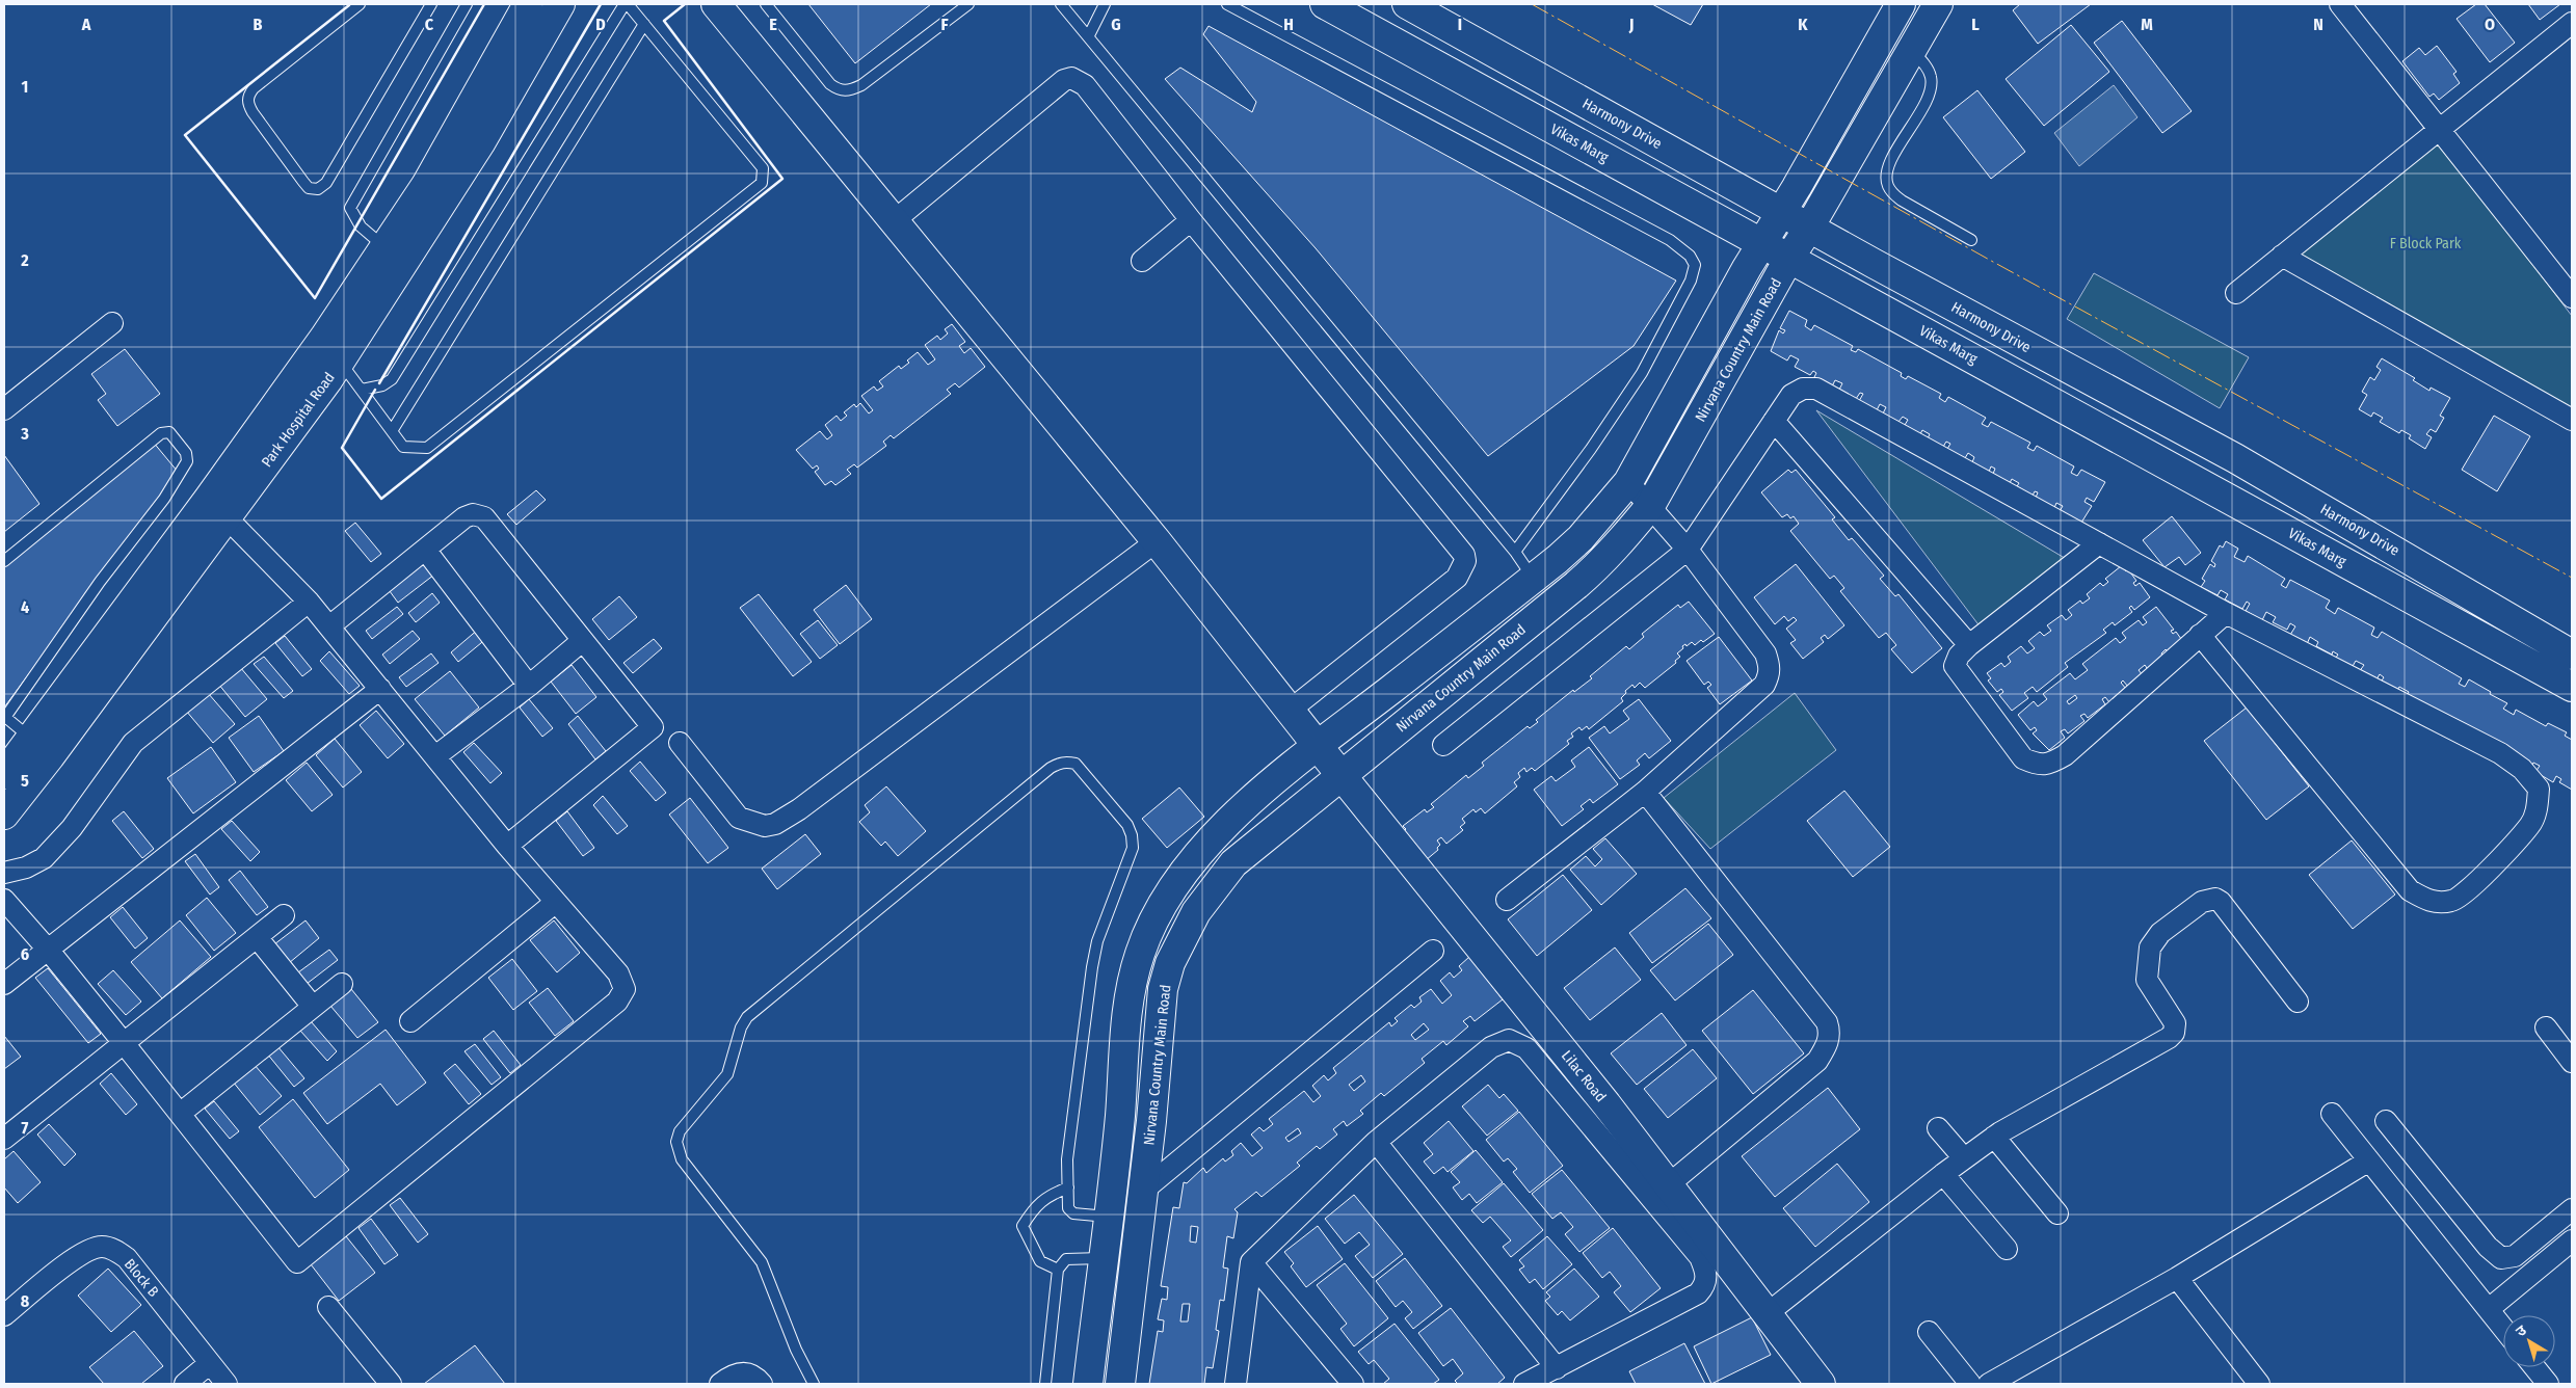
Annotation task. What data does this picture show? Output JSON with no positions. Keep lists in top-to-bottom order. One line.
{"streets":{"street":["Harmony Drive","Vikas Marg","Nirvana Country Main Road","Park Hospital Road","Lilac Road","Block B"]},"crossings":[["Harmony Drive","Nirvana Country Main Road"],["Vikas Marg","Nirvana Country Main Road"],["Nirvana Country Main Road","Lilac Road"]],"parks":["F Block Park"],"north":"top left","grid":{"columns":["A","B","C","D","E","F","G","H","I","J","K","L","M","N","O"],"rows":["1","2","3","4","5","6","7","8"]}}
